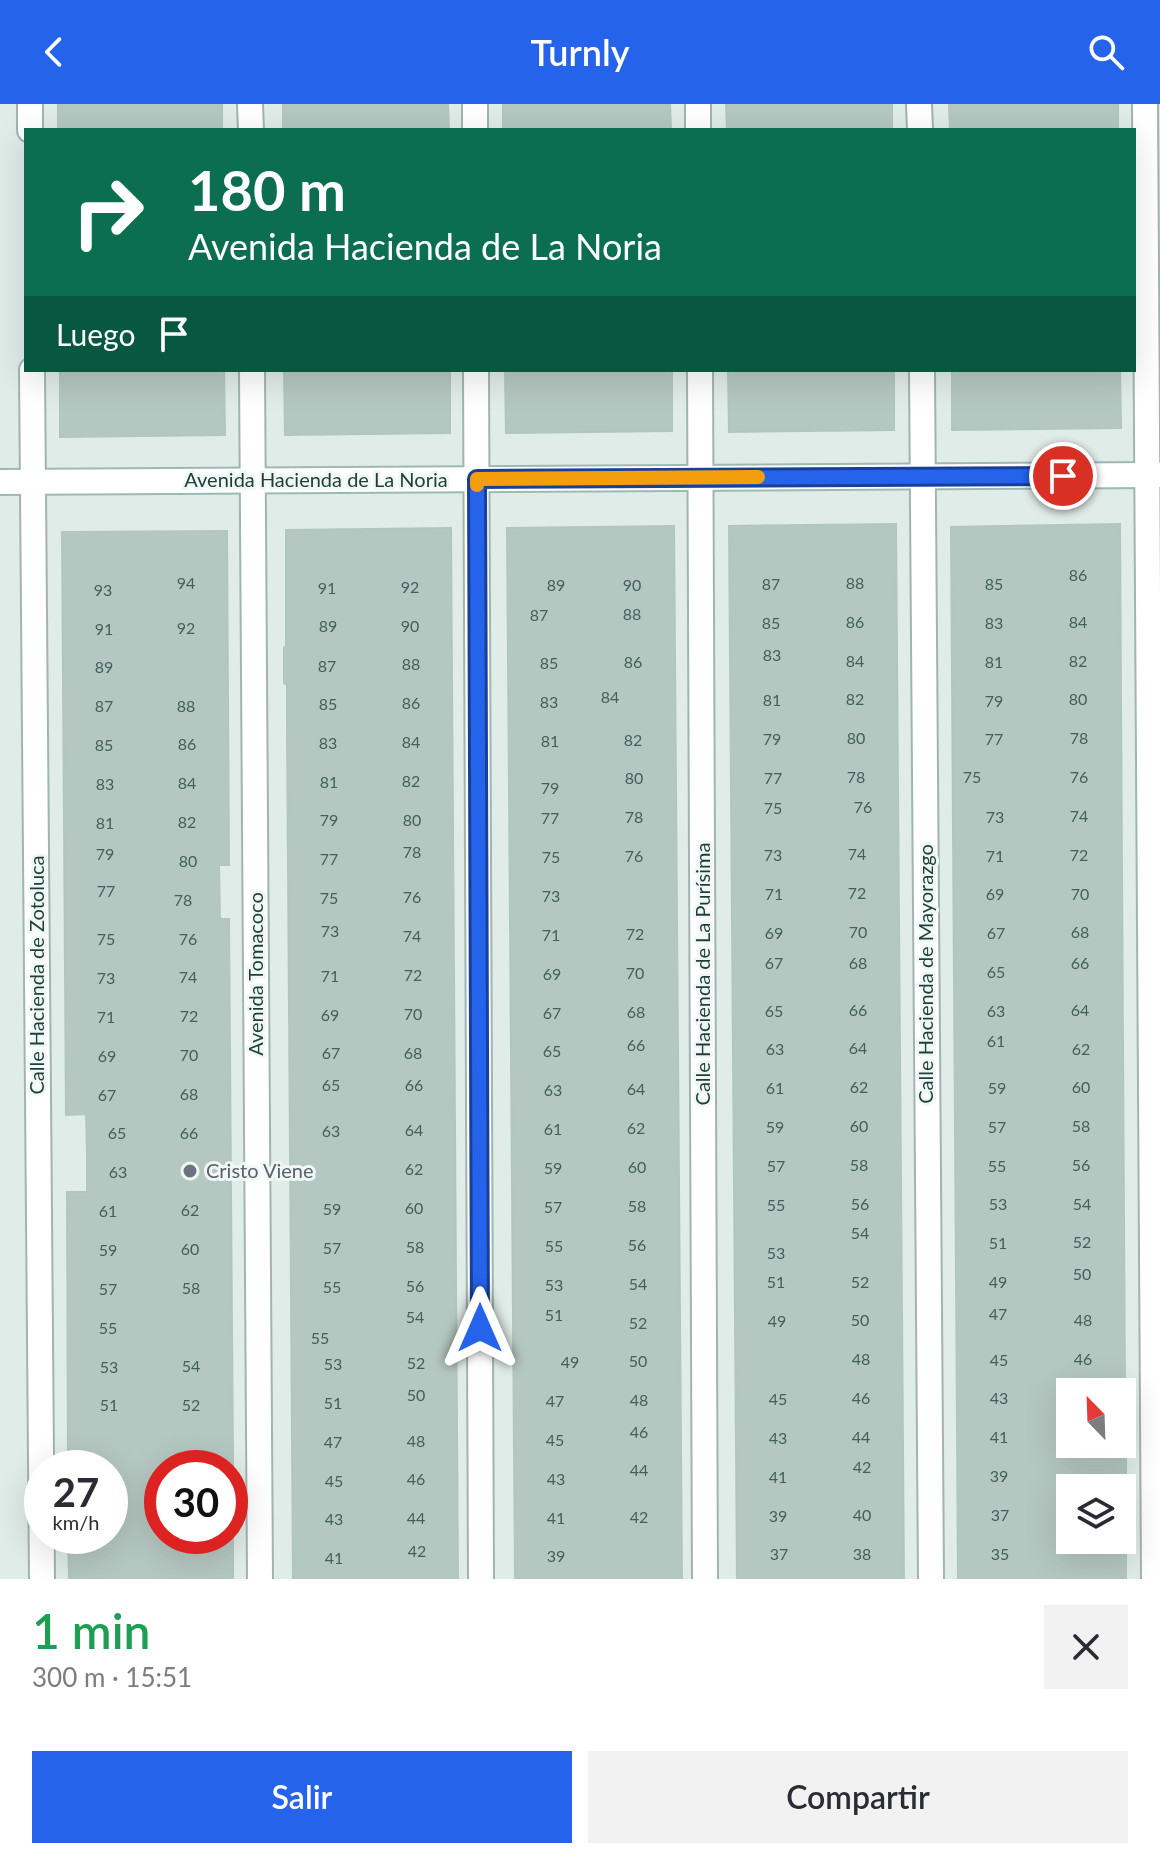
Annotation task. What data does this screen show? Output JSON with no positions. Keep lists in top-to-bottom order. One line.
{"streets":{"street":["Avenida Hacienda de La Noria","Avenida Tomacoco","Calle Hacienda de La Purísima","Calle Hacienda de Mayorazgo","Calle Hacienda de Zotoluca"]},"crossings":[["Avenida Hacienda de La Noria","Avenida Tomacoco"],["Avenida Hacienda de La Noria","Calle Hacienda de La Purísima"],["Avenida Hacienda de La Noria","Calle Hacienda de Mayorazgo"],["Avenida Hacienda de La Noria","Calle Hacienda de Zotoluca"]],"places":["Cristo Viene"],"house_numbers":["86","94","88","87","85","89","90","92","91","93","88","87","86","84","85","83","89","90","92","91","83","84","82","86","81","85","88","87","89","84","82","80","81","79","83","86","85","87","88","80","78","79","77","82","81","84","83","86","85","78","75","76","80","77","82","81","84","83","79","76","75","74","78","73","77","79","80","82","81","78","79","74","73","72","76","71","75","77","80","77","72","71","69","70","73","76","75","78","73","70","68","69","67","72","71","74","75","76","67","68","66","65","70","69","72","71","74","73","66","64","65","63","68","67","70","69","72","71","61","66","64","63","62","65","67","68","70","69","65","66","62","60","61","59","64","63","68","67","60","58","59","57","62","61","64","63","65","66","58","56","57","55","60","59","62","63","56","53","54","55","58","57","60","59","62","61","54","52","51","56","55","58","57","60","59","53","50","51","52","49","54","53","56","55","58","57","47","51","54","50","48","49","52","55","55","48","46","45","50","49","52","53","54","53","50","46","43","45","48","47","51","51","52","46","44","41","43","45","48","47","42","44","39","41","46","43","45","40","37","39","42","44","41","43","42","37","38","35","39","41"],"north":"top left","page":{"header":"Turnly","turn":["180 m","Avenida Hacienda de La Noria"],"then":"Luego","speed":"27 km/h","limit":"30","heading":["1 min","300 m · 15:51"],"buttons":["Salir","Compartir"]}}
